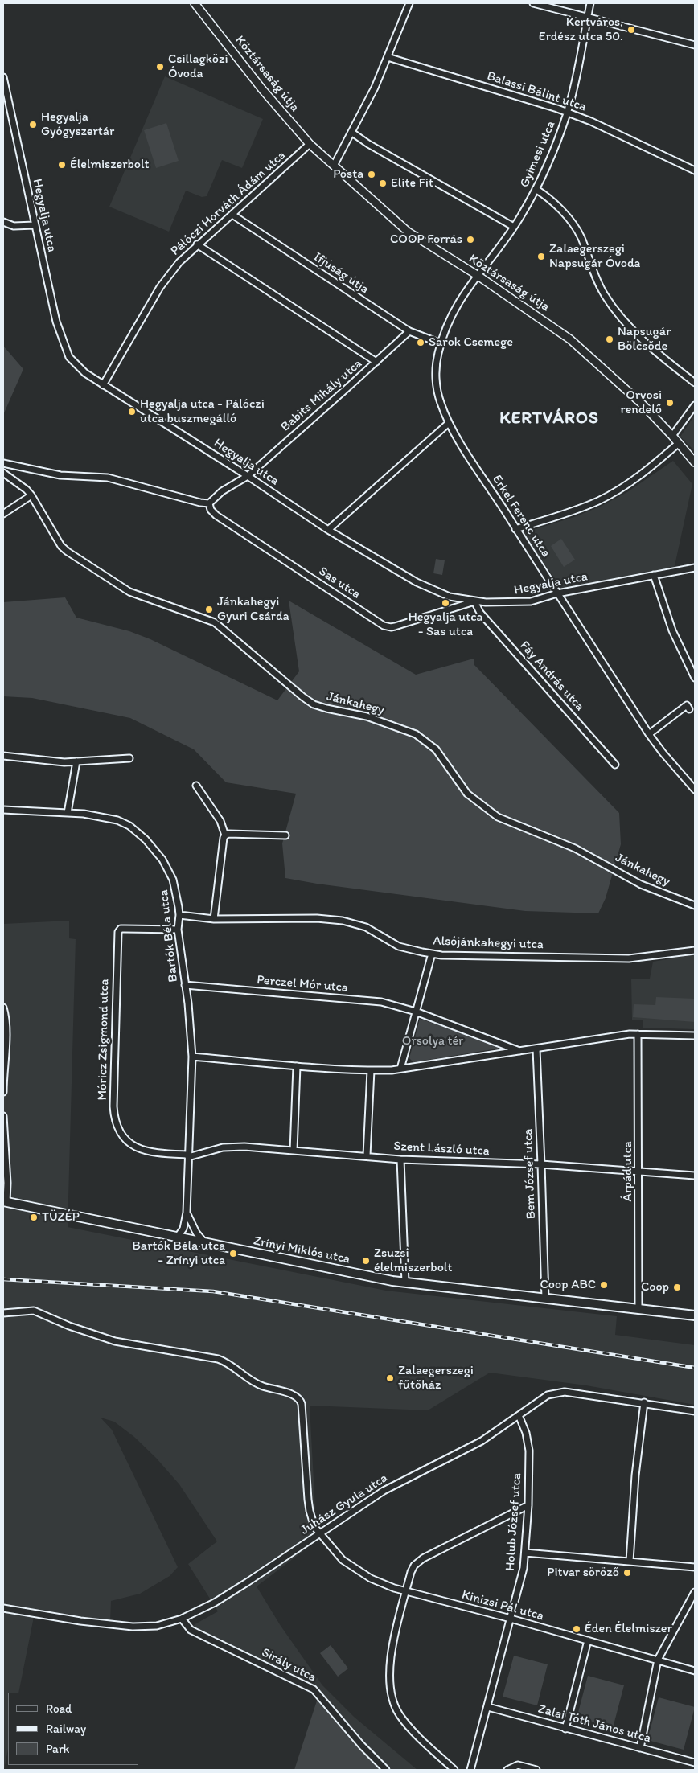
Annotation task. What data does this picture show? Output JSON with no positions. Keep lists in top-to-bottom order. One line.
{"streets":{"main road":["Zrínyi Miklós utca"],"street":["Köztársaság útja","Balassi Bálint utca","Gyimesi utca","Pálóczi Horváth Ádám utca","Hegyalja utca","Ifjúság útja","Babits Mihály utca","Erkel Ferenc utca","Sas utca","Fáy András utca","Jánkahegy","Bartók Béla utca","Alsójánkahegyi utca","Perczel Mór utca","Móricz Zsigmond utca","Szent László utca","Árpád utca","Bem József utca","Juhász Gyula utca","Holub József utca","Kinizsi Pál utca","Sirály utca","Zalai Tóth János utca"]},"crossings":[["Köztársaság útja","Gyimesi utca"],["Köztársaság útja","Pálóczi Horváth Ádám utca"],["Köztársaság útja","Erkel Ferenc utca"],["Balassi Bálint utca","Gyimesi utca"],["Gyimesi utca","Erkel Ferenc utca"],["Pálóczi Horváth Ádám utca","Hegyalja utca"],["Pálóczi Horváth Ádám utca","Ifjúság útja"],["Hegyalja utca","Babits Mihály utca"],["Hegyalja utca","Erkel Ferenc utca"],["Hegyalja utca","Sas utca"],["Hegyalja utca","Fáy András utca"],["Ifjúság útja","Babits Mihály utca"],["Ifjúság útja","Erkel Ferenc utca"],["Sas utca","Fáy András utca"],["Bartók Béla utca","Alsójánkahegyi utca"],["Bartók Béla utca","Perczel Mór utca"],["Bartók Béla utca","Móricz Zsigmond utca"],["Bartók Béla utca","Szent László utca"],["Móricz Zsigmond utca","Szent László utca"],["Szent László utca","Árpád utca"],["Szent László utca","Bem József utca"],["Árpád utca","Zrínyi Miklós utca"],["Bem József utca","Zrínyi Miklós utca"],["Juhász Gyula utca","Holub József utca"],["Juhász Gyula utca","Kinizsi Pál utca"],["Juhász Gyula utca","Sirály utca"],["Holub József utca","Kinizsi Pál utca"],["Holub József utca","Zalai Tóth János utca"]],"districts":["KERTVÁROS"],"parks":["Orsolya tér"],"places":["Kertváros, Erdész utca 50.","Csillagközi Óvoda","Hegyalja Gyógyszertár","Élelmiszerbolt","Posta","Elite Fit","COOP Forrás","Zalaegerszegi Napsugár Óvoda","Napsugár Bölcsőde","Sarok Csemege","Orvosi rendelő","Hegyalja utca - Pálóczi utca buszmegálló","Hegyalja utca - Sas utca","Jánkahegyi Gyuri Csárda","TÜZÉP","Bartók Béla utca - Zrínyi utca","Zsuzsi élelmiszerbolt","Coop ABC","Coop","Zalaegerszegi fűtőház","Pitvar söröző","Éden Élelmiszer"],"legend":["Road","Railway","Park"]}
